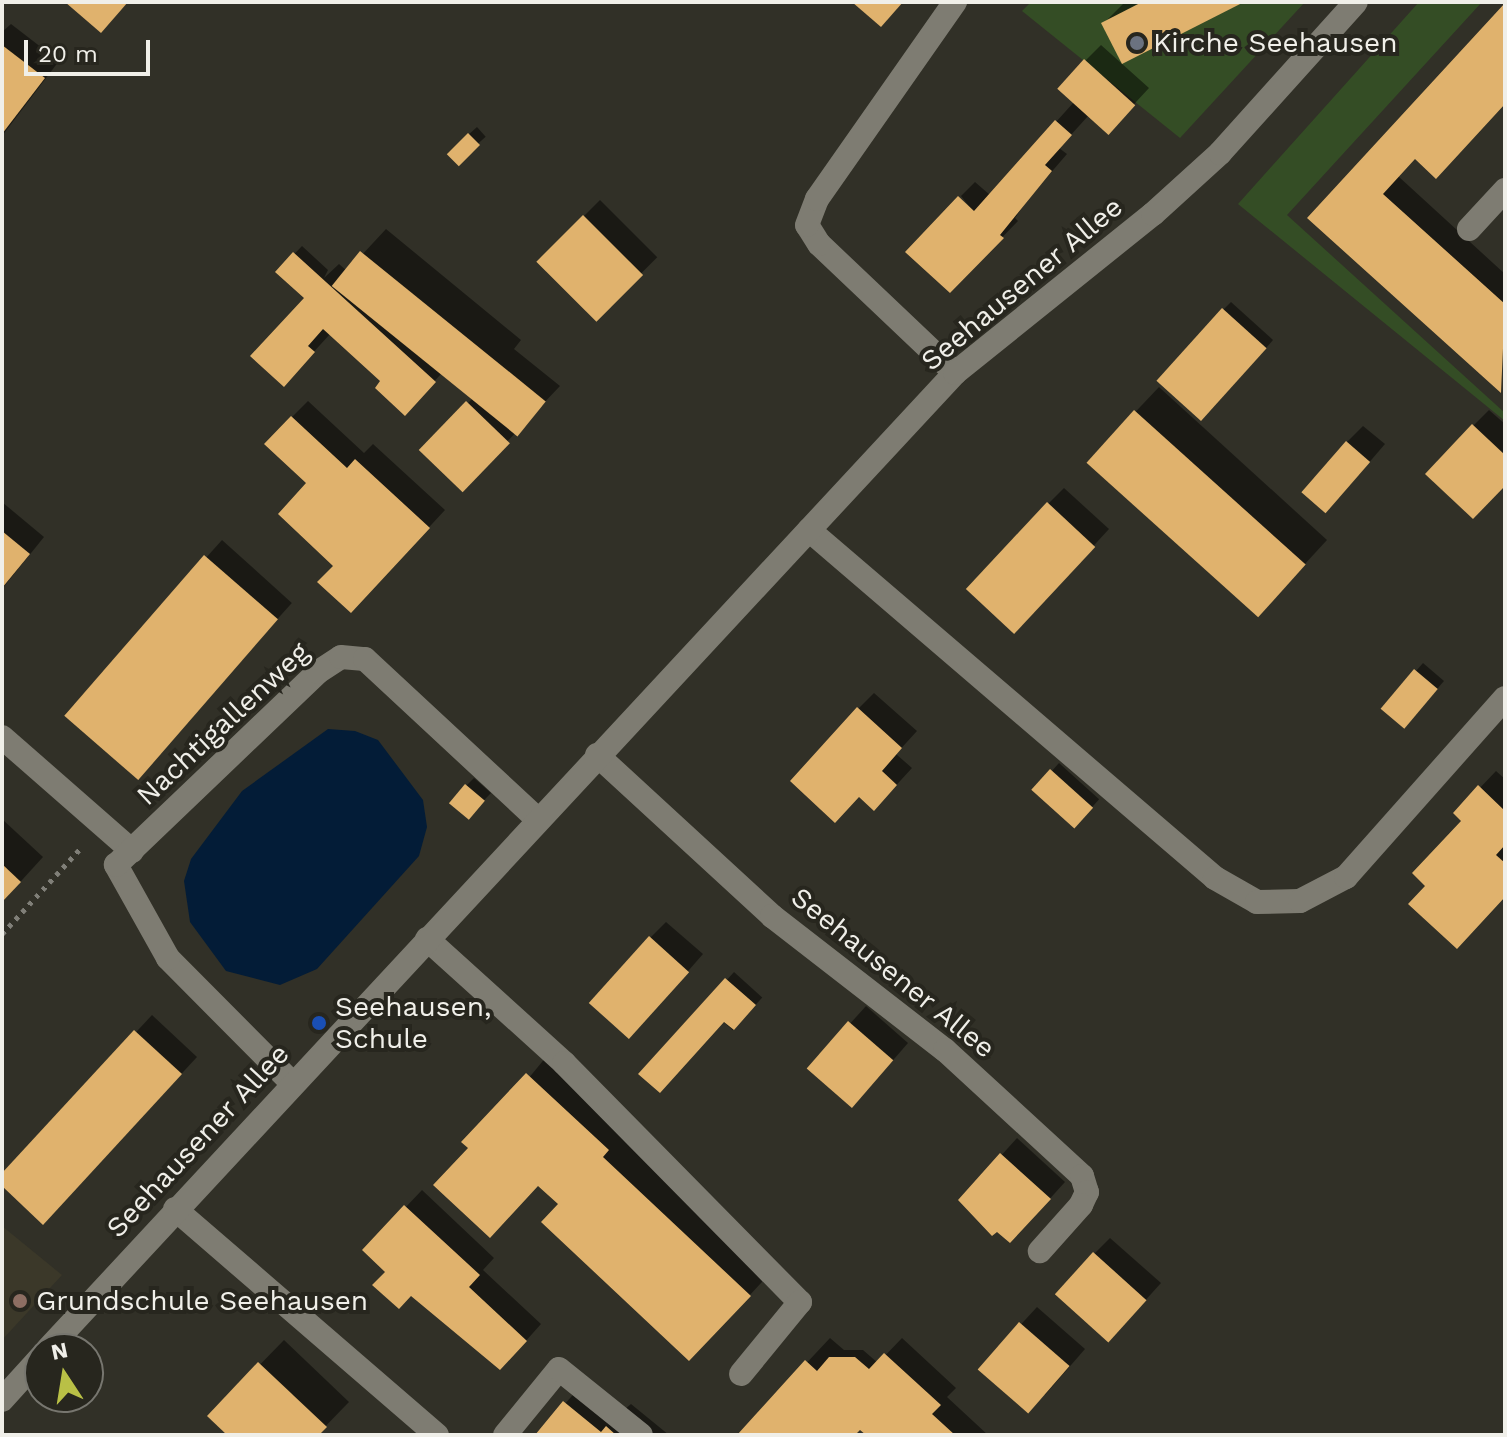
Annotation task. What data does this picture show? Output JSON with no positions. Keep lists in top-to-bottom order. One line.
{"streets":{"street":["Seehausener Allee","Nachtigallenweg"]},"crossings":[["Seehausener Allee","Nachtigallenweg"]],"places":["Kirche Seehausen","Seehausen, Schule","Grundschule Seehausen"],"scale_bar":"20 m","north":"top"}
